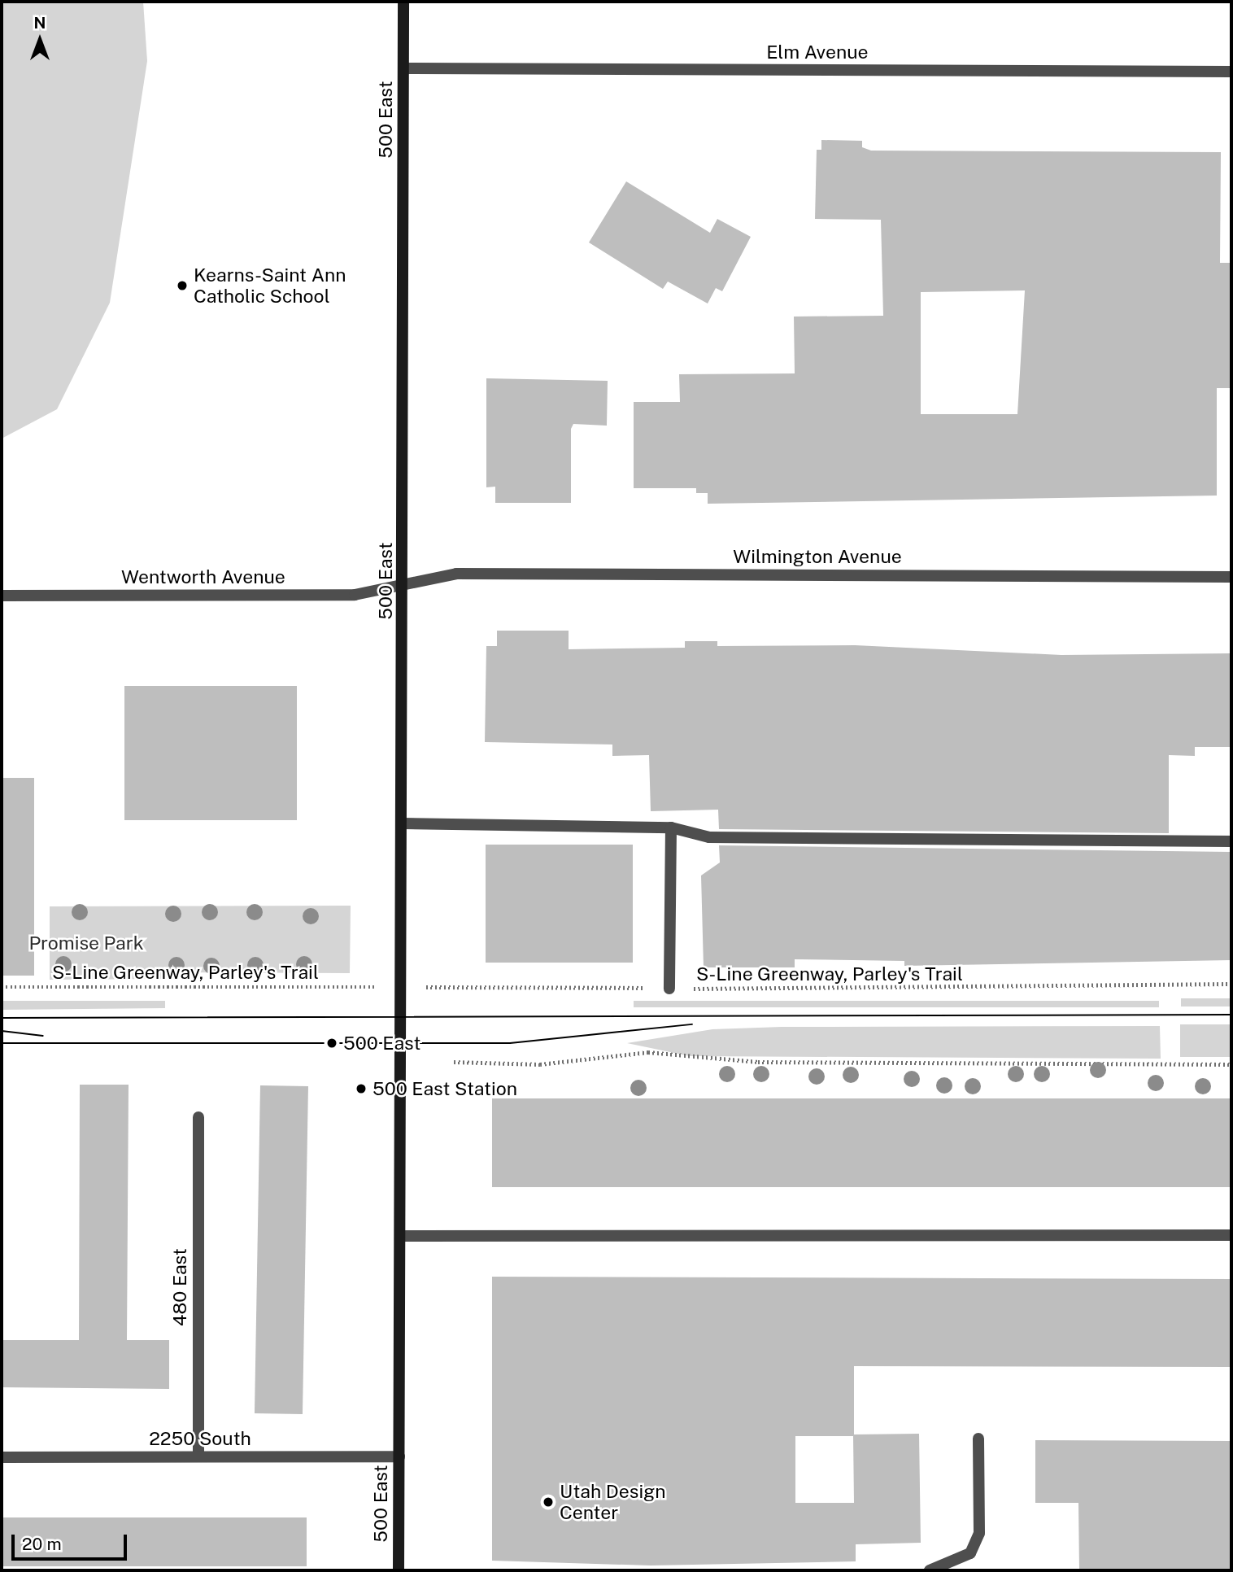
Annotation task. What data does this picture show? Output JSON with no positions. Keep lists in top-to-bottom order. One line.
{"streets":{"street":["Elm Avenue","500 East","Wilmington Avenue","Wentworth Avenue","480 East","2250 South"],"path":["S-Line Greenway, Parley's Trail"]},"crossings":[["Elm Avenue","500 East"],["500 East","Wilmington Avenue"],["500 East","Wentworth Avenue"],["500 East","2250 South"],["Wilmington Avenue","Wentworth Avenue"],["480 East","2250 South"]],"parks":["Promise Park"],"places":["Kearns-Saint Ann Catholic School","500 East","500 East Station","Utah Design Center"],"scale_bar":"20 m","north":"top"}
